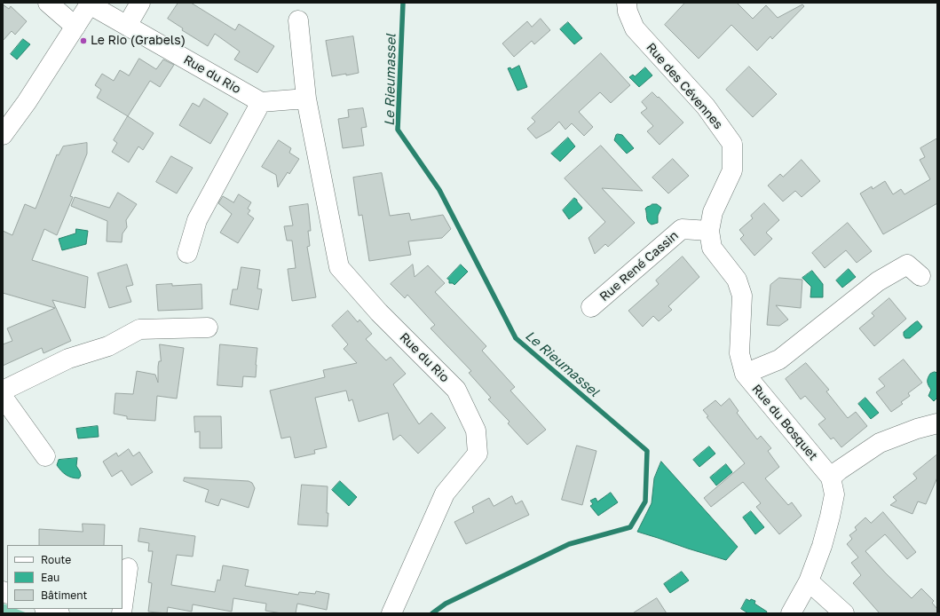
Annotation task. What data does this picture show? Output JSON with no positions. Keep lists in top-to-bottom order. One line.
{"streets":{"street":["Rue du Rio","Rue des Cévennes","Rue René Cassin","Rue du Bosquet"]},"crossings":[["Rue des Cévennes","Rue René Cassin"],["Rue des Cévennes","Rue du Bosquet"],["Rue René Cassin","Rue du Bosquet"]],"water":["Le Rieumassel"],"places":["Le Rio (Grabels)"],"legend":["Route","Eau","Bâtiment"]}
